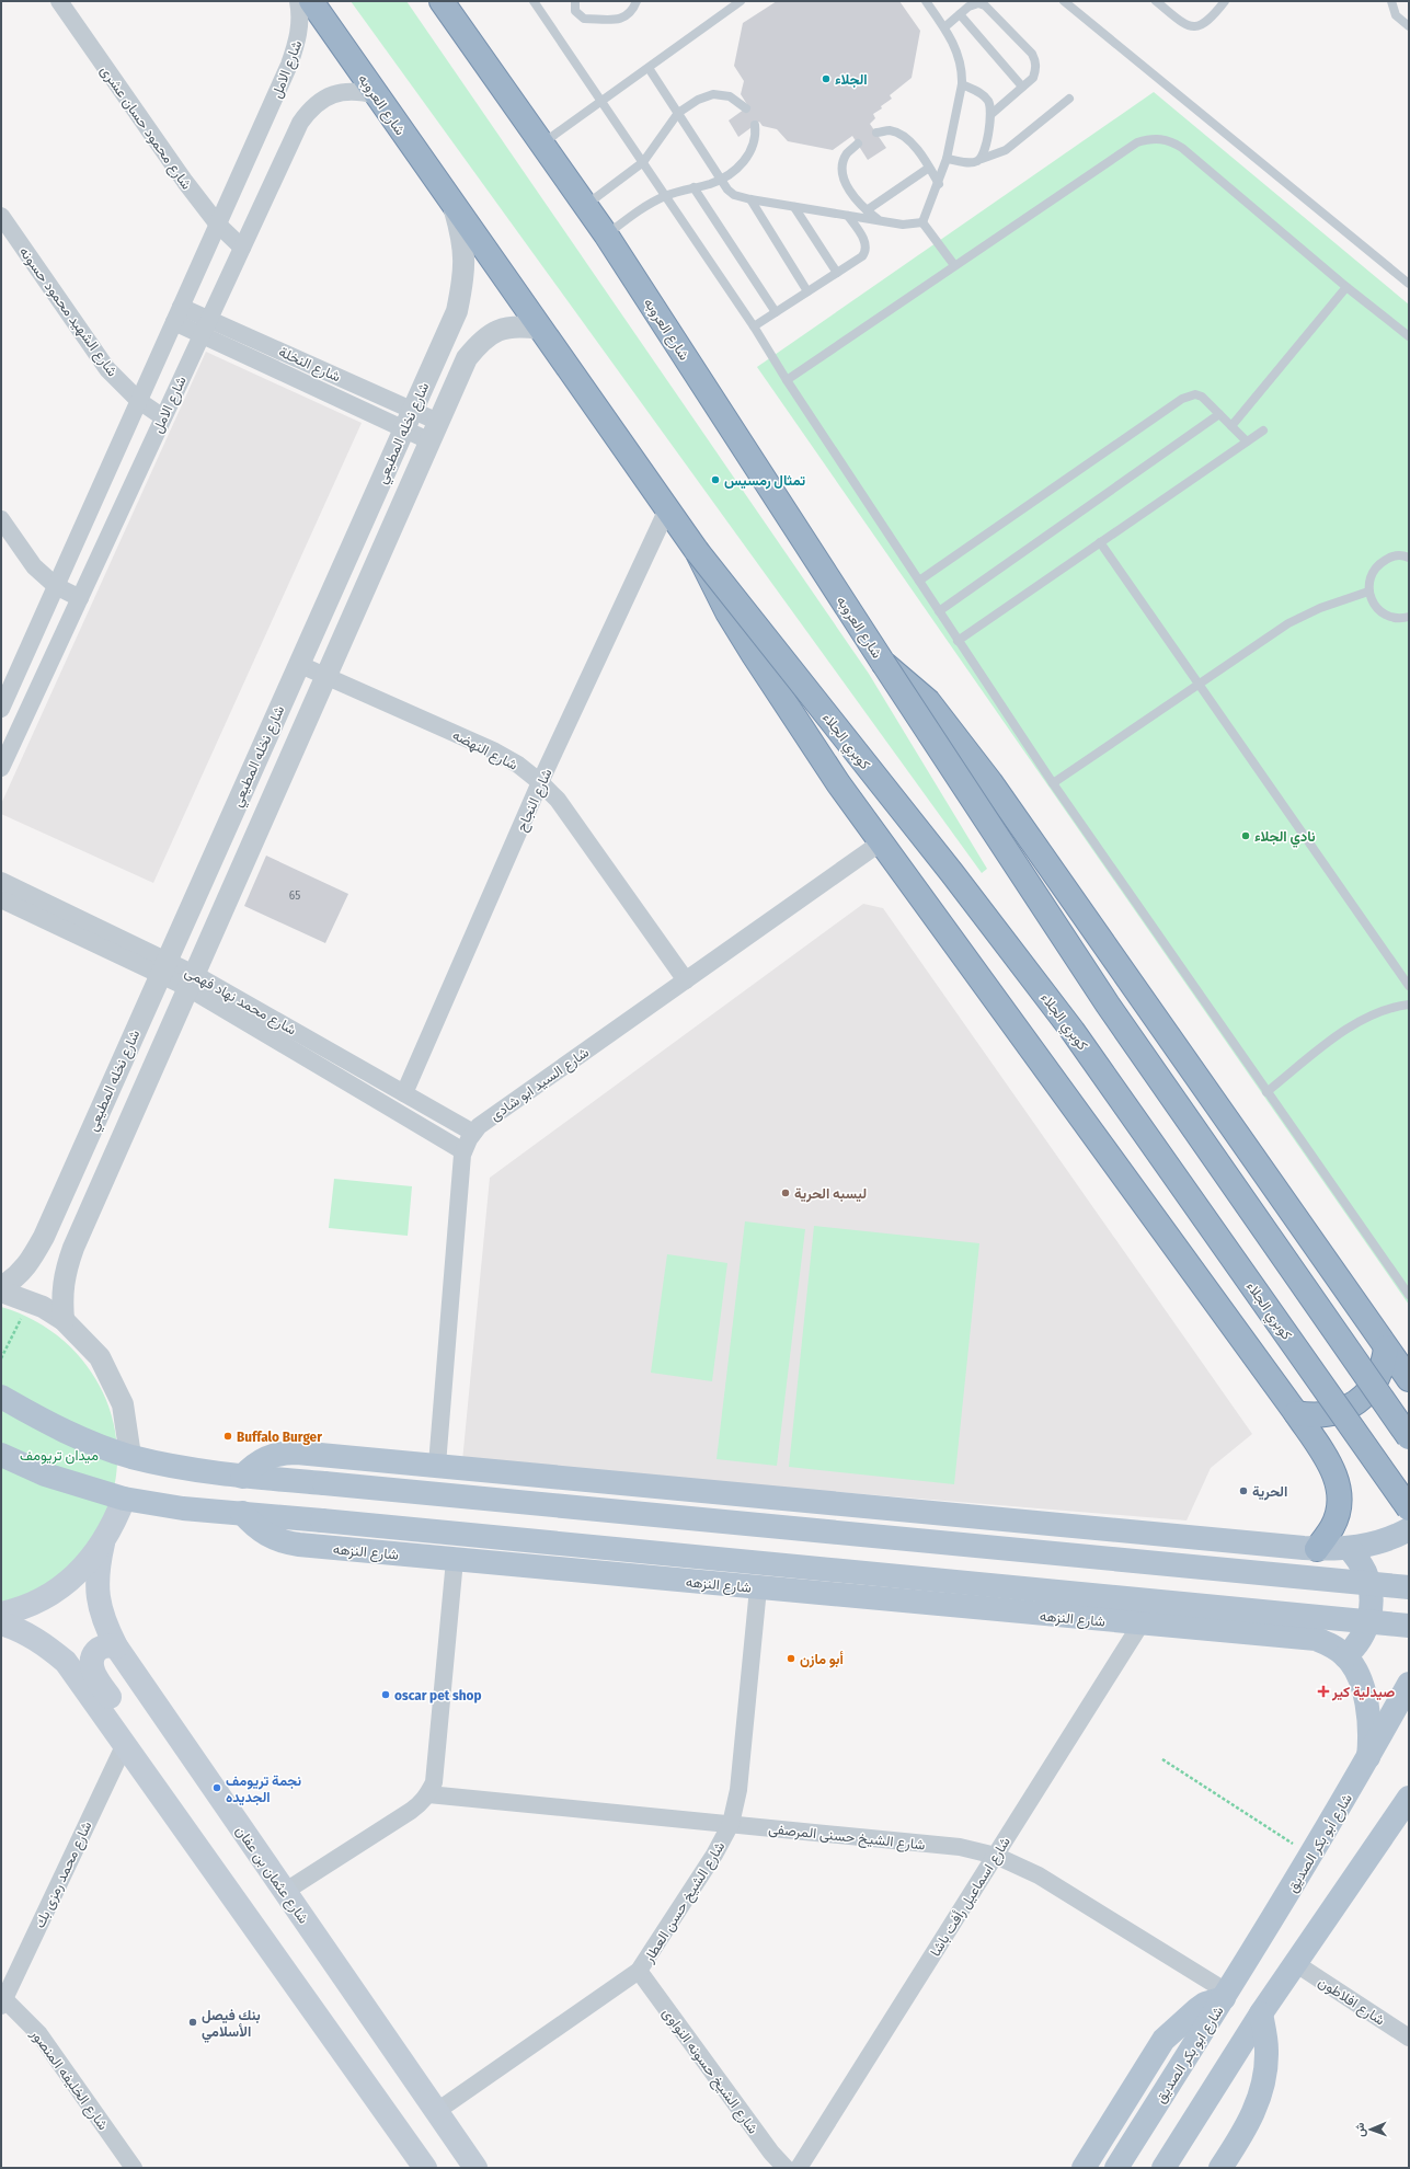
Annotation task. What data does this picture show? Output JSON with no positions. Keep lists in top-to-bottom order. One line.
{"streets":{"highway":["شارع العروبه","كوبري الجلاء"],"main road":["شارع النزهه","شارع أبو بكر الصديق","شارع عثمان بن عفان","شارع ابو بكر الصديق"],"street":["شارع الامل","شارع محمود حسان عشرى","شارع الشهيد محمود حسونه","شارع النخلة","شارع نخله المطيعي","شارع النهضه","شارع النجاح","شارع محمد نهاد فهمى","شارع السيد ابو شادى","شارع الشيخ حسنى المرصفى","شارع محمد رمزى بك","شارع اسماعيل رأفت باشا","شارع الشيخ حسن العطار","شارع افلاطون","شارع الشيخ حسونه النواوى","شارع الخليفه المنصور"]},"crossings":[["شارع الامل","شارع العروبه"],["شارع الامل","شارع محمود حسان عشرى"],["شارع الامل","شارع الشهيد محمود حسونه"],["شارع الامل","شارع النخلة"],["شارع العروبه","شارع نخله المطيعي"],["شارع العروبه","كوبري الجلاء"],["شارع العروبه","شارع النجاح"],["شارع النخلة","شارع نخله المطيعي"],["شارع نخله المطيعي","شارع النهضه"],["شارع نخله المطيعي","شارع محمد نهاد فهمى"],["شارع النهضه","شارع النجاح"],["شارع النهضه","شارع السيد ابو شادى"],["شارع النجاح","شارع محمد نهاد فهمى"],["شارع محمد نهاد فهمى","شارع السيد ابو شادى"],["شارع النزهه","شارع أبو بكر الصديق"],["شارع النزهه","شارع اسماعيل رأفت باشا"],["شارع النزهه","شارع الشيخ حسن العطار"],["شارع الشيخ حسنى المرصفى","شارع أبو بكر الصديق"],["شارع الشيخ حسنى المرصفى","شارع اسماعيل رأفت باشا"],["شارع الشيخ حسنى المرصفى","شارع الشيخ حسن العطار"],["شارع الشيخ حسنى المرصفى","شارع ابو بكر الصديق"],["شارع أبو بكر الصديق","شارع ابو بكر الصديق"],["شارع محمد رمزى بك","شارع الخليفه المنصور"],["شارع عثمان بن عفان","شارع الشيخ حسن العطار"],["شارع الشيخ حسن العطار","شارع الشيخ حسونه النواوى"]],"parks":["ميدان تريومف"],"places":{"other":["الجلاء","تمثال رمسيس","نادي الجلاء","ليسبه الحرية","Buffalo Burger","الحرية","أبو مازن","oscar pet shop","نجمة تريومف الجديده","بنك فيصل الأسلامي"],"health":["صيدلية كير"]},"house_numbers":["65"],"north":"left"}
